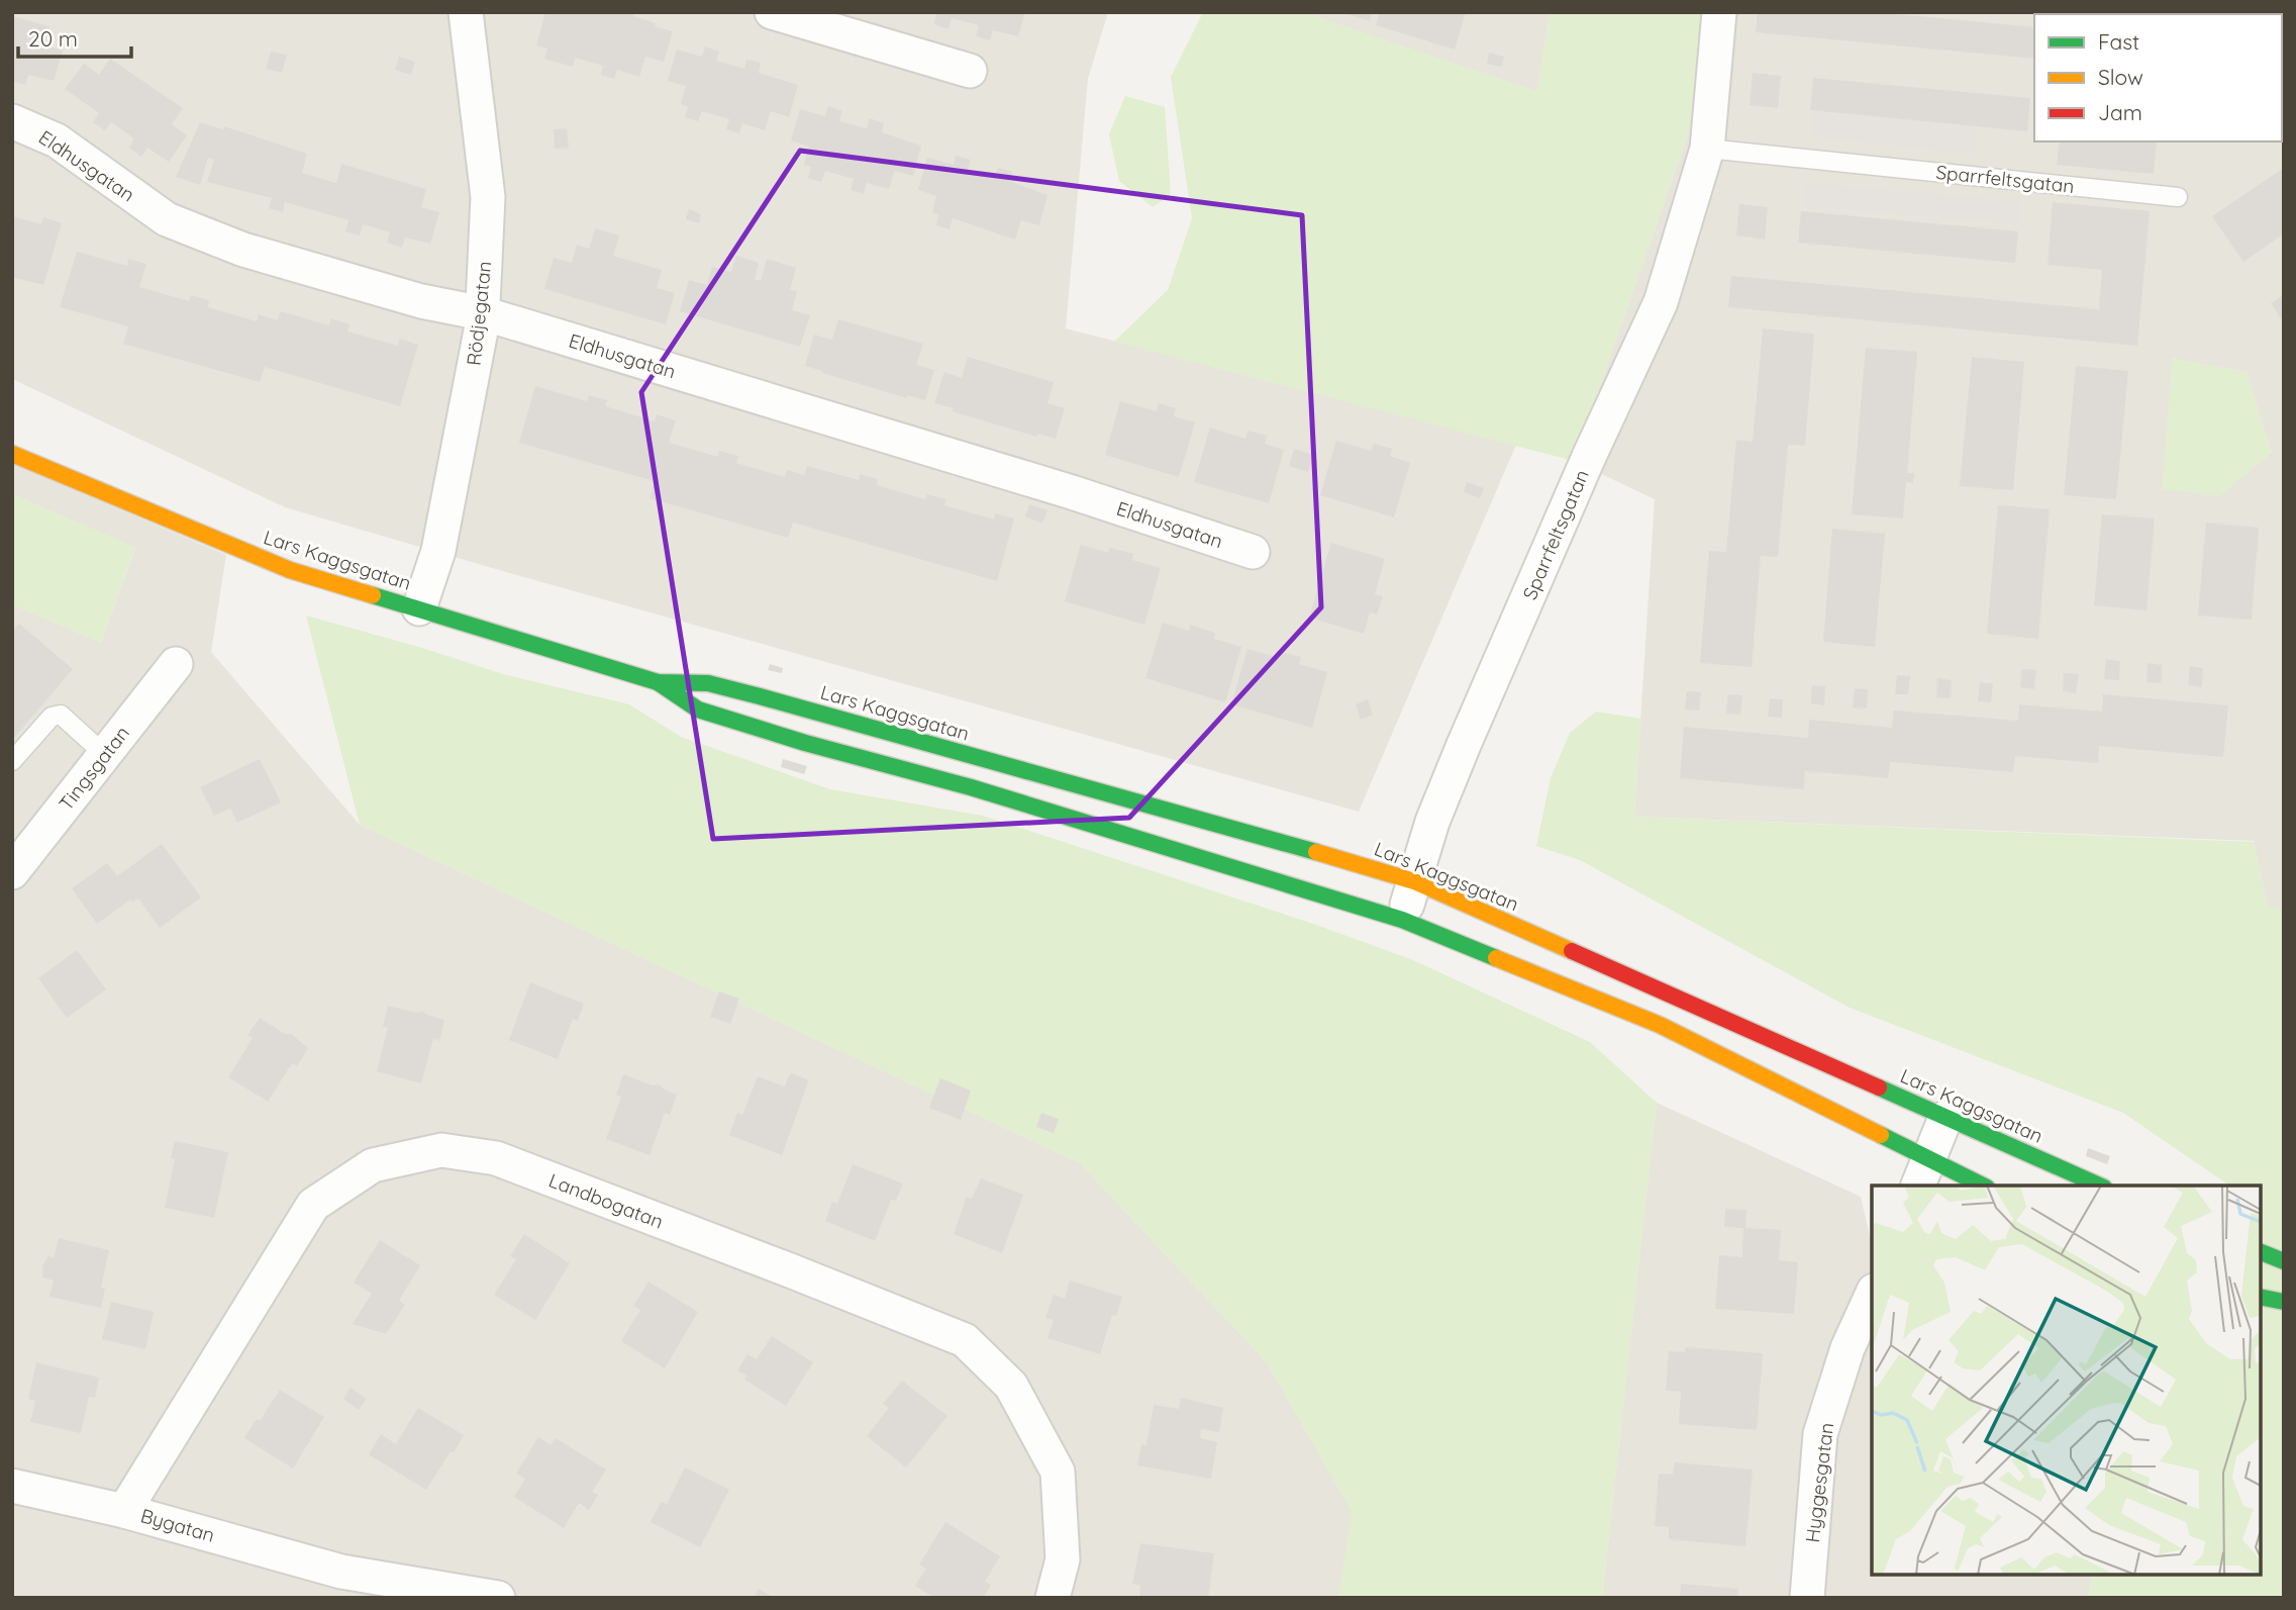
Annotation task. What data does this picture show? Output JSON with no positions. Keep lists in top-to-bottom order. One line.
{"streets":{"street":["Eldhusgatan","Sparrfeltsgatan","Rödjegatan","Lars Kaggsgatan","Tingsgatan","Landbogatan","Hyggesgatan","Bygatan"]},"crossings":[["Eldhusgatan","Rödjegatan"],["Sparrfeltsgatan","Lars Kaggsgatan"],["Rödjegatan","Lars Kaggsgatan"],["Landbogatan","Bygatan"]],"legend":["Fast","Slow","Jam"],"scale_bar":"20 m"}
